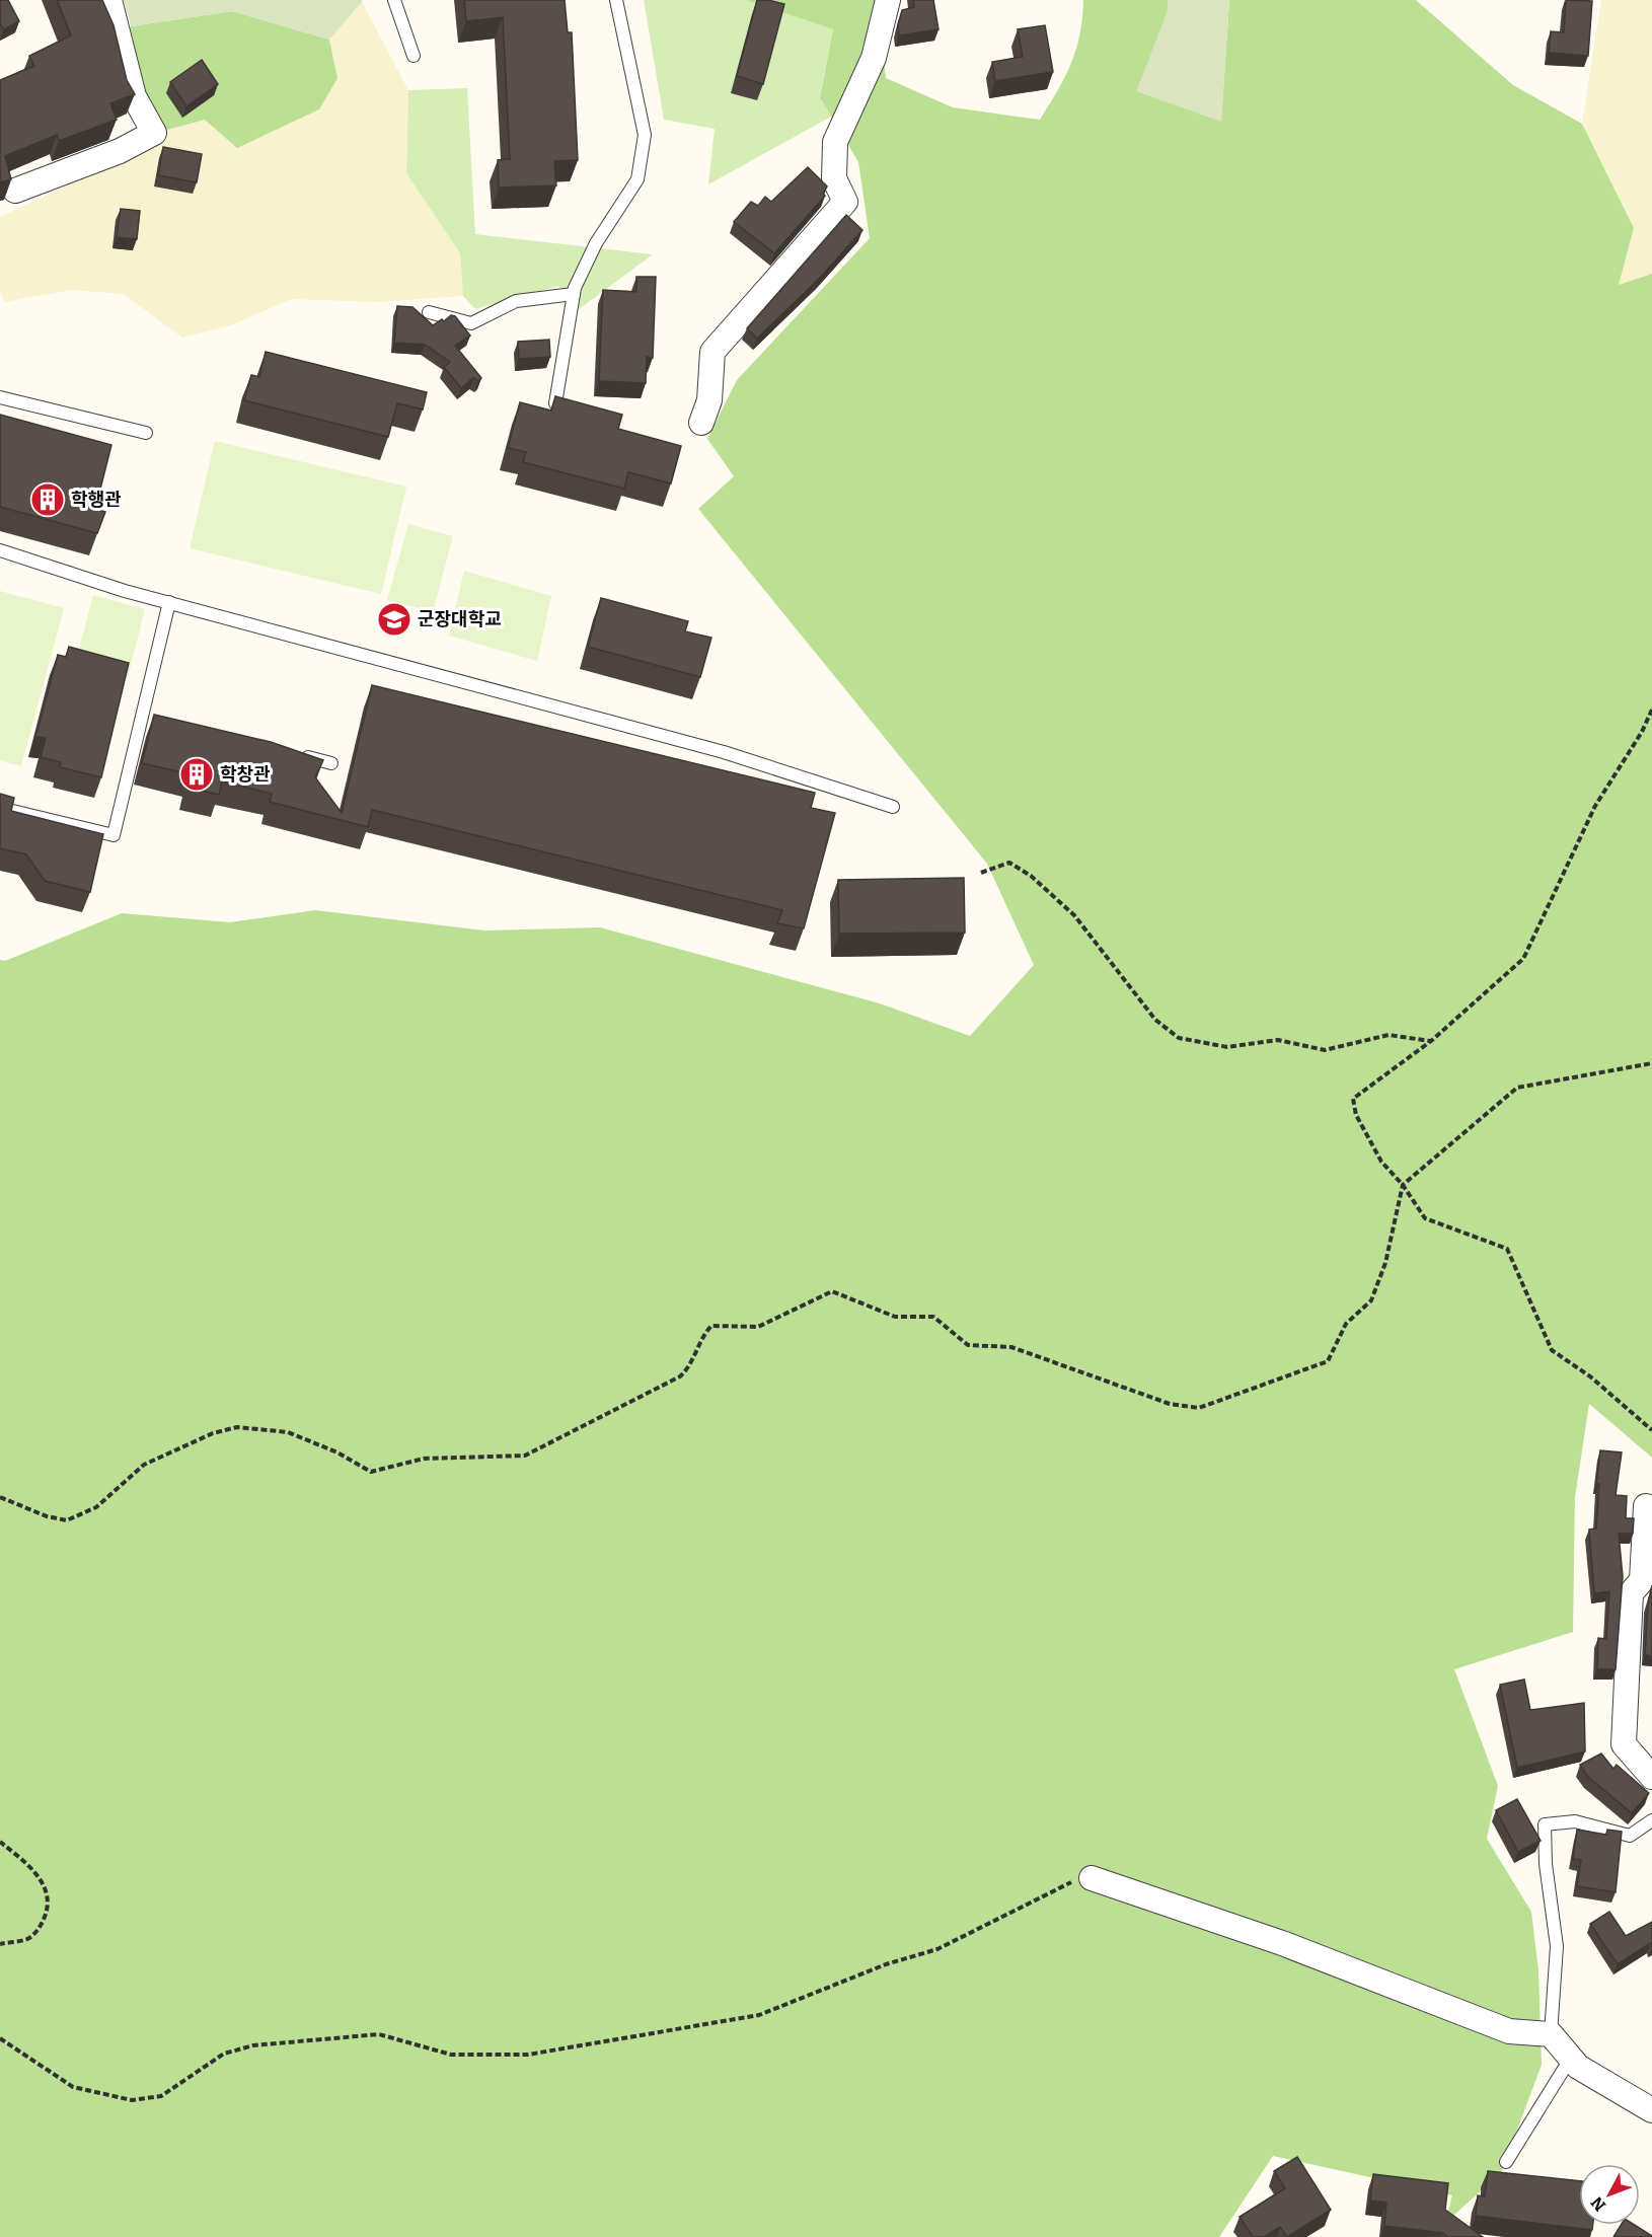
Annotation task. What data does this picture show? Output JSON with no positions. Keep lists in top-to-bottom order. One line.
{"places":{"building":["학행관","학창관"],"school or university":["군장대학교"]},"north":"bottom left"}
